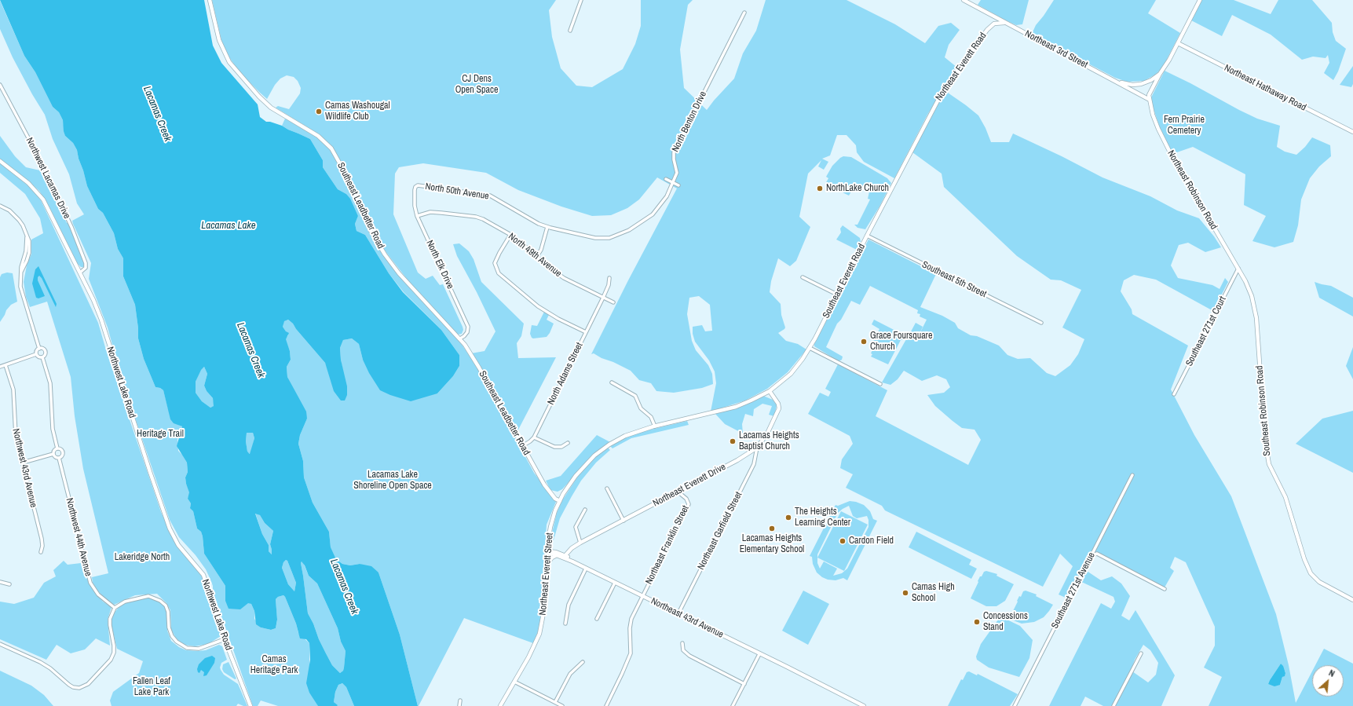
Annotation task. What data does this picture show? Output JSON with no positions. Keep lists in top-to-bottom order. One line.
{"streets":{"street":["Northeast 3rd Street","Northeast Everett Road","Northeast Hathaway Road","North Benton Drive","Northwest Lacamas Drive","Northeast Robinson Road","North 50th Avenue","Southeast Leadbetter Road","North 49th Avenue","North Elk Drive","Southeast 5th Street","Southeast Everett Road","Southeast 271st Court","North Adams Street","Northwest Lake Road","Southeast Robinson Road","Northwest 43rd Avenue","Northeast Everett Drive","Northeast Garfield Street","Northwest 44th Avenue","Northeast Franklin Street","Northeast Everett Street","Southeast 271st Avenue","Northeast 43rd Avenue"]},"crossings":[["Northeast 3rd Street","Northeast Everett Road"],["Northeast 3rd Street","Northeast Robinson Road"],["Northeast Everett Road","Southeast Everett Road"],["Northeast Hathaway Road","Northeast Robinson Road"],["North Benton Drive","North 50th Avenue"],["Northwest Lacamas Drive","Northwest Lake Road"],["Northeast Robinson Road","Southeast 271st Court"],["Northeast Robinson Road","Southeast Robinson Road"],["North 50th Avenue","North Elk Drive"],["Southeast Leadbetter Road","North Elk Drive"],["Southeast Leadbetter Road","North Adams Street"],["Southeast Leadbetter Road","Northeast Everett Street"],["North 49th Avenue","North Elk Drive"],["North 49th Avenue","North Adams Street"],["Southeast 5th Street","Southeast Everett Road"],["Southeast Everett Road","Northeast Everett Drive"],["Southeast Everett Road","Northeast Everett Street"],["Southeast 271st Court","Southeast Robinson Road"],["Northeast Everett Drive","Northeast Garfield Street"],["Northeast Everett Drive","Northeast Franklin Street"],["Northeast Everett Drive","Northeast 43rd Avenue"],["Northeast Garfield Street","Northeast 43rd Avenue"],["Northeast Franklin Street","Northeast 43rd Avenue"],["Northeast Everett Street","Northeast 43rd Avenue"]],"water":["Lacamas Creek","Lacamas Lake"],"parks":["CJ Dens Open Space","Fern Prairie Cemetery","Heritage Trail","Lacamas Lake Shoreline Open Space","Lakeridge North","Camas Heritage Park","Fallen Leaf Lake Park"],"places":["Camas Washougal Wildlife Club","NorthLake Church","Grace Foursquare Church","Lacamas Heights Baptist Church","The Heights Learning Center","Lacamas Heights Elementary School","Cardon Field","Camas High School","Concessions Stand"],"north":"top right"}
